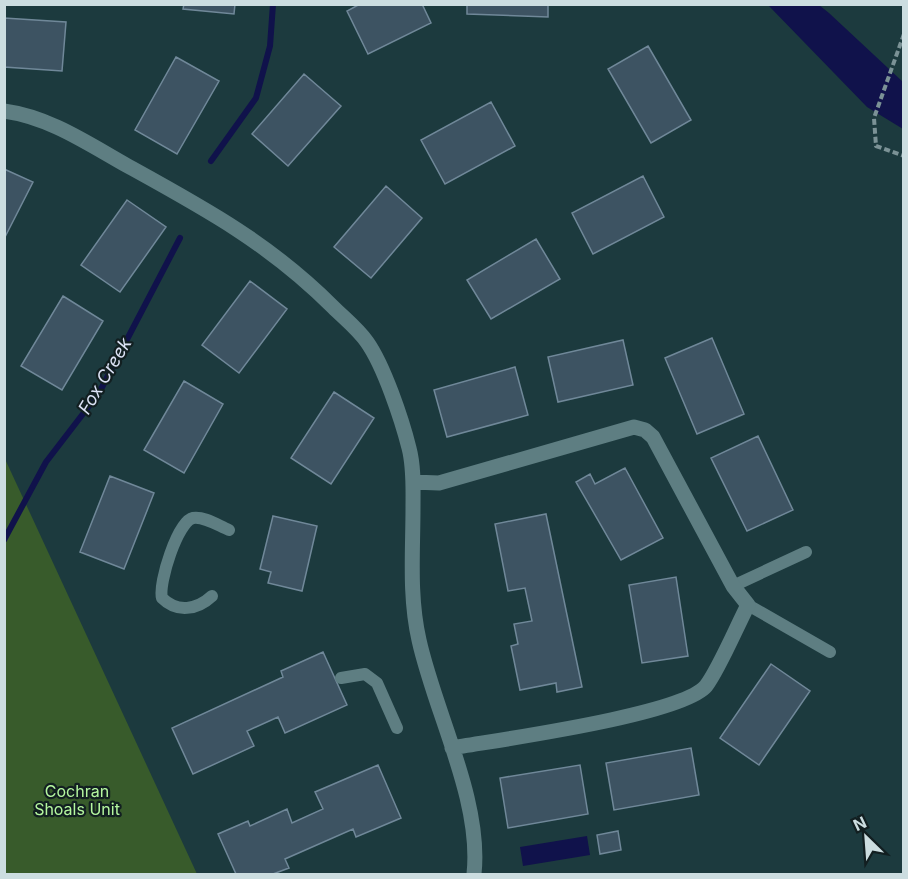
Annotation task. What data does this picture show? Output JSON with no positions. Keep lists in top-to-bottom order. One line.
{"water":["Fox Creek"],"parks":["Cochran Shoals Unit"],"north":"top left"}
